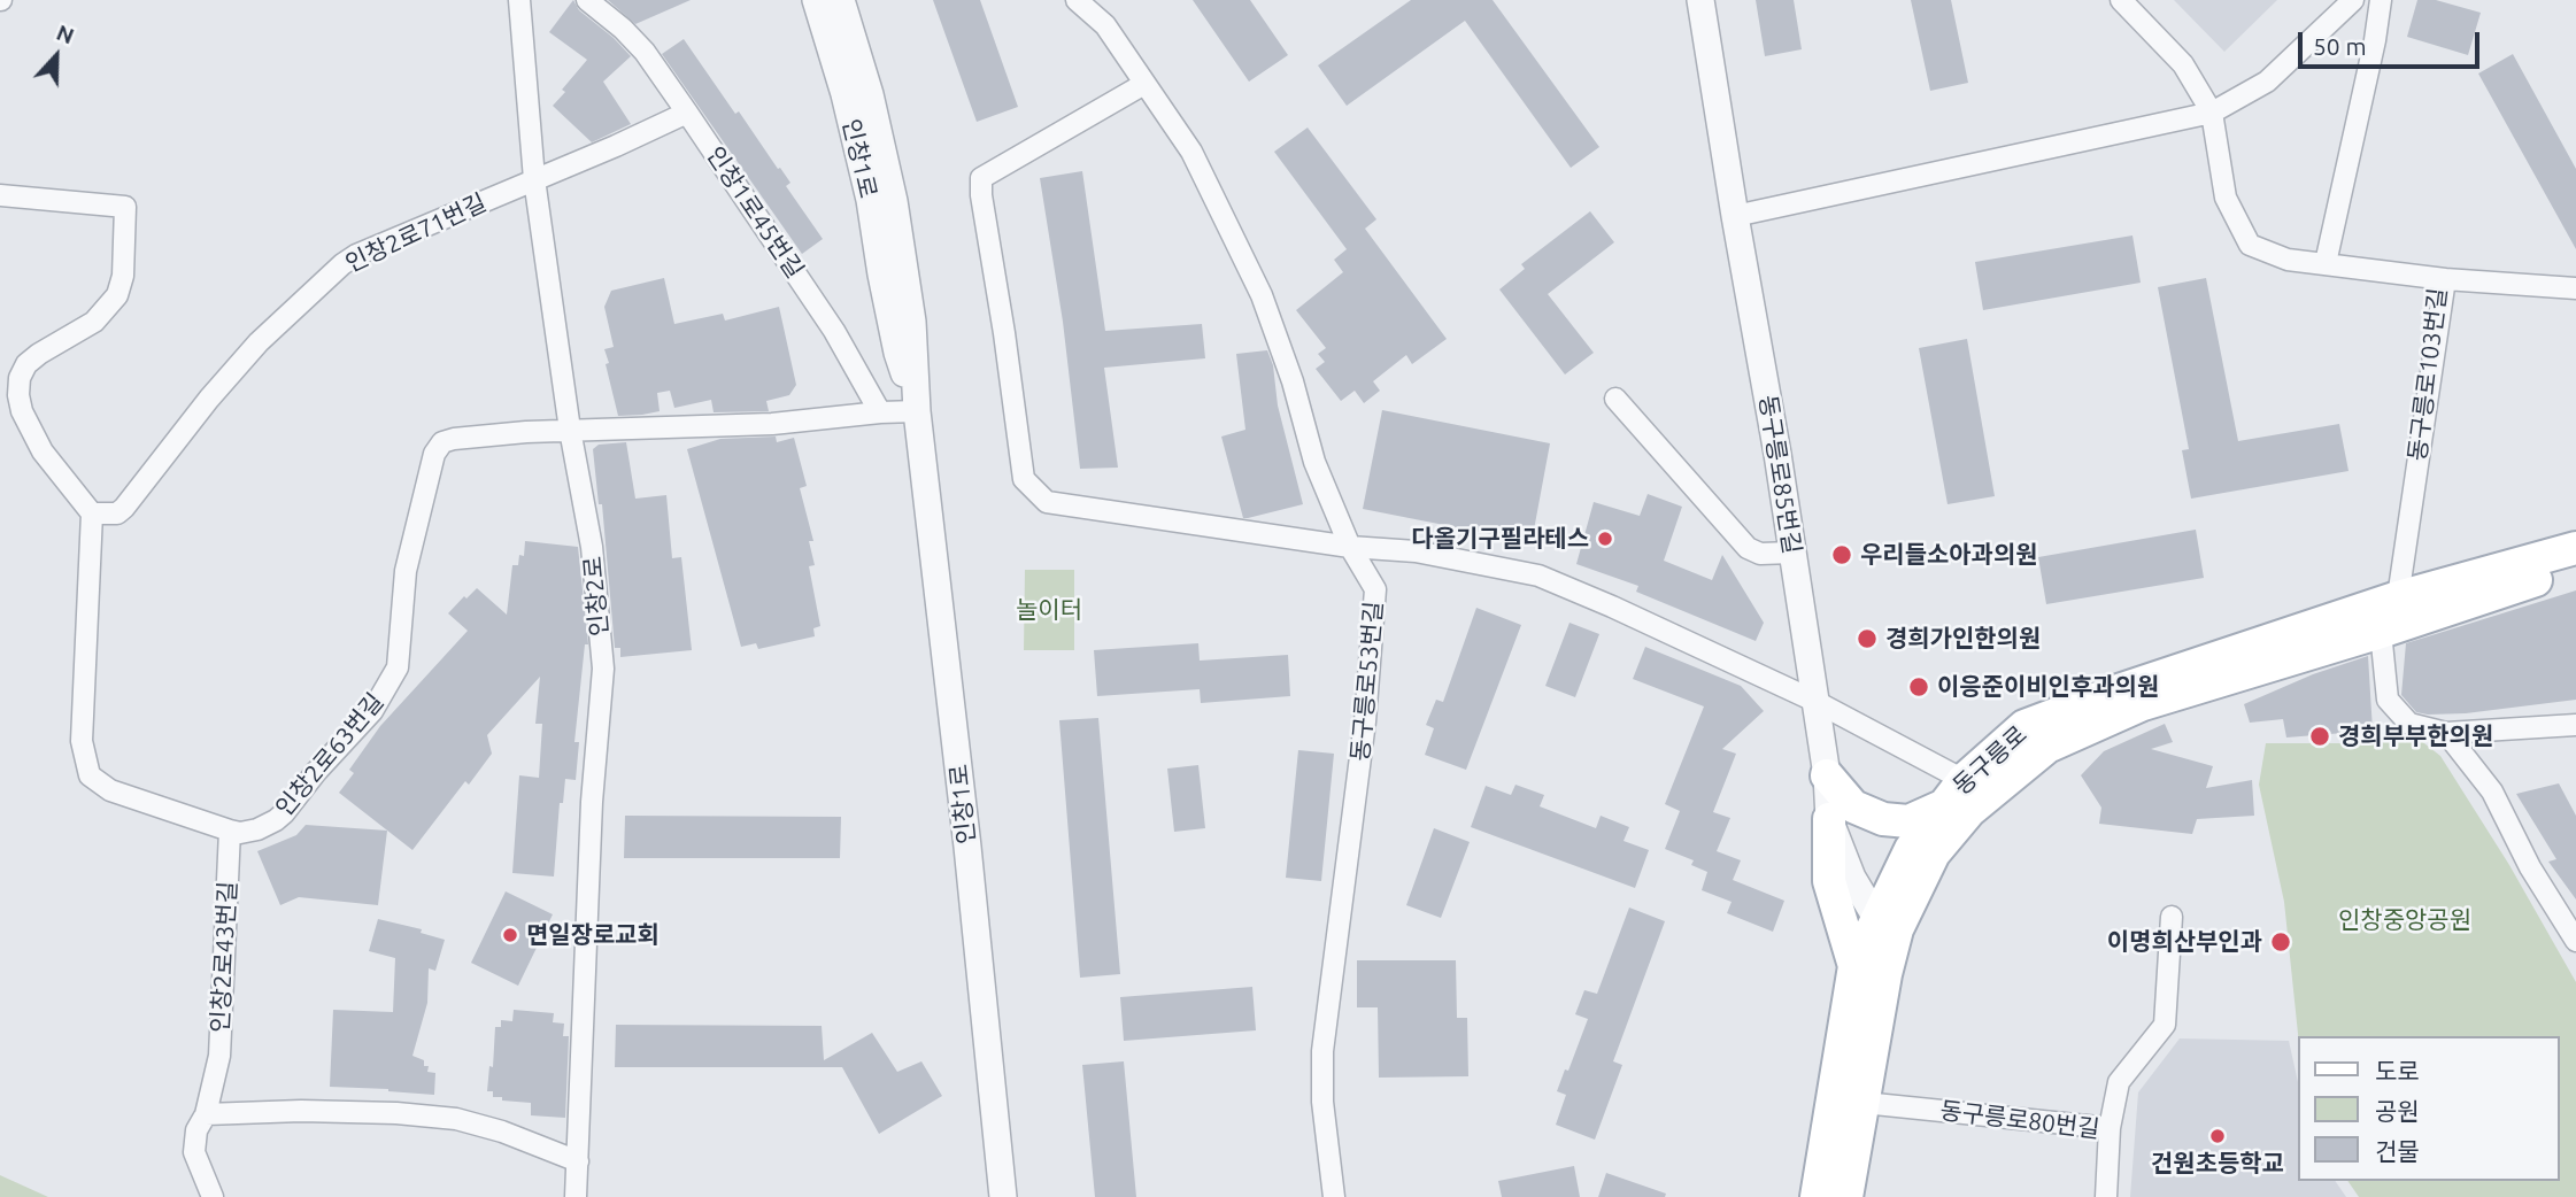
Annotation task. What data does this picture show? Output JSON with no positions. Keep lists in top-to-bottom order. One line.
{"streets":{"main road":["동구릉로"],"street":["인창1로","인창1로45번길","인창2로71번길","동구릉로103번길","동구릉로85번길","인창2로","동구릉로53번길","인창2로63번길","인창2로43번길","동구릉로80번길"]},"crossings":[["인창1로45번길","인창2로71번길"],["인창2로71번길","인창2로"],["동구릉로103번길","동구릉로"],["동구릉로85번길","동구릉로"],["인창2로","인창2로63번길"],["인창2로63번길","인창2로43번길"],["동구릉로","동구릉로80번길"]],"parks":["놀이터","인창중앙공원"],"places":["다올기구필라테스","우리들소아과의원","경희가인한의원","이응준이비인후과의원","경희부부한의원","면일장로교회","이명희산부인과","건원초등학교"],"legend":["도로","공원","건물"],"scale_bar":"50 m","north":"top"}
